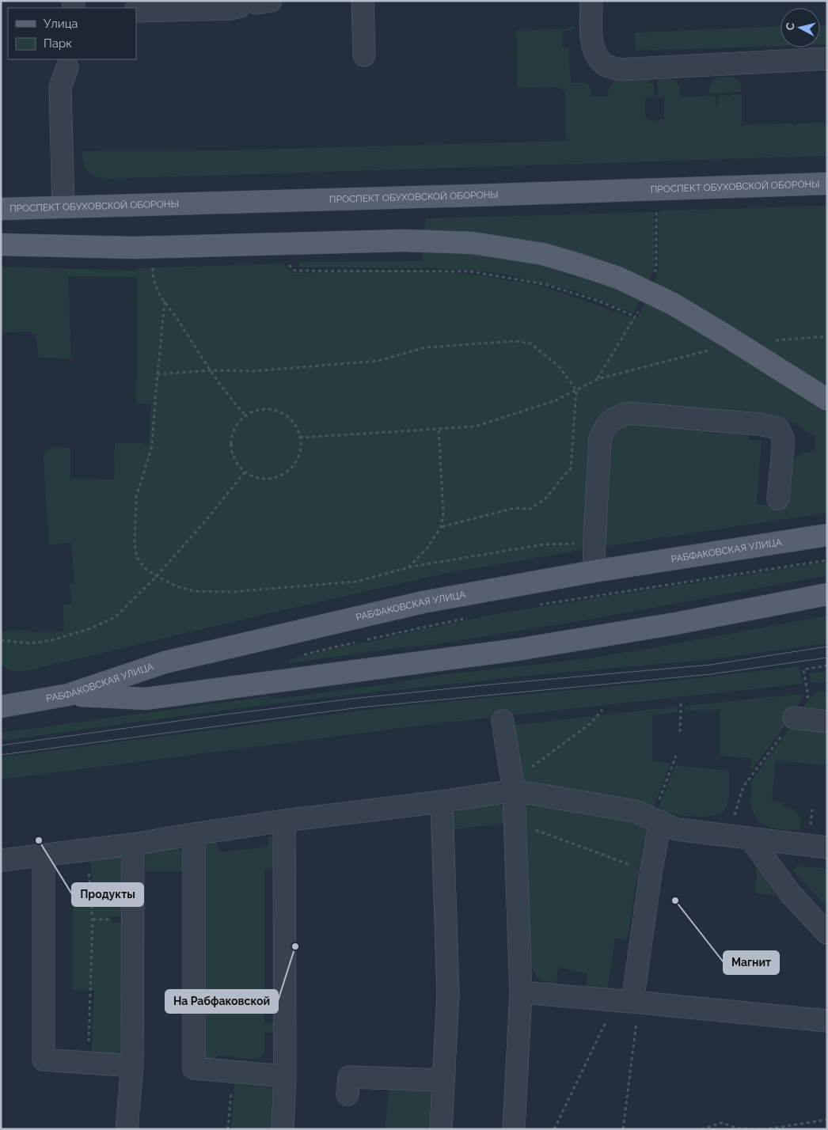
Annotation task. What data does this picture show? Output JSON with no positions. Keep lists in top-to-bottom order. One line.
{"streets":{"main road":["ПРОСПЕКТ ОБУХОВСКОЙ ОБОРОНЫ","РАБФАКОВСКАЯ УЛИЦА"]},"places":["Продукты","Магнит","На Рабфаковской"],"legend":["Улица","Парк"],"north":"left"}
